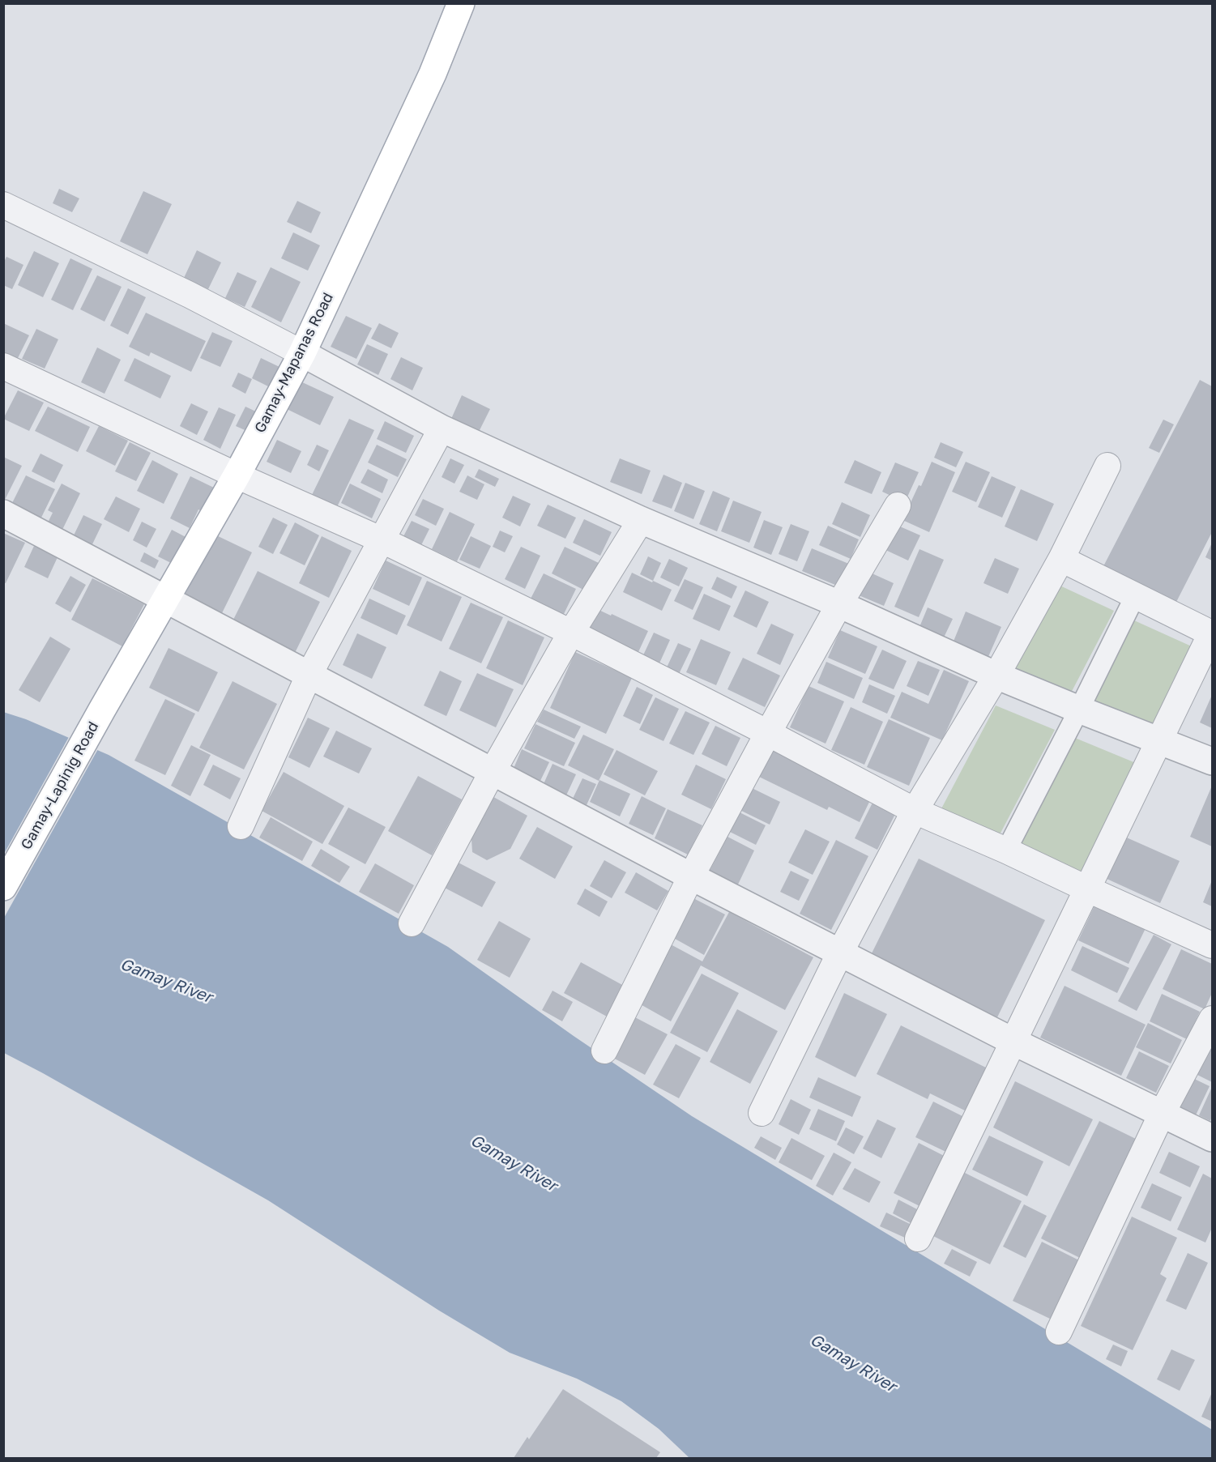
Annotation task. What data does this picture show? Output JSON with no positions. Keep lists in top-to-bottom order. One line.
{"streets":{"main road":["Gamay-Mapanas Road","Gamay-Lapinig Road"]},"crossings":[["Gamay-Mapanas Road","Gamay-Lapinig Road"]],"water":["Gamay River"]}
